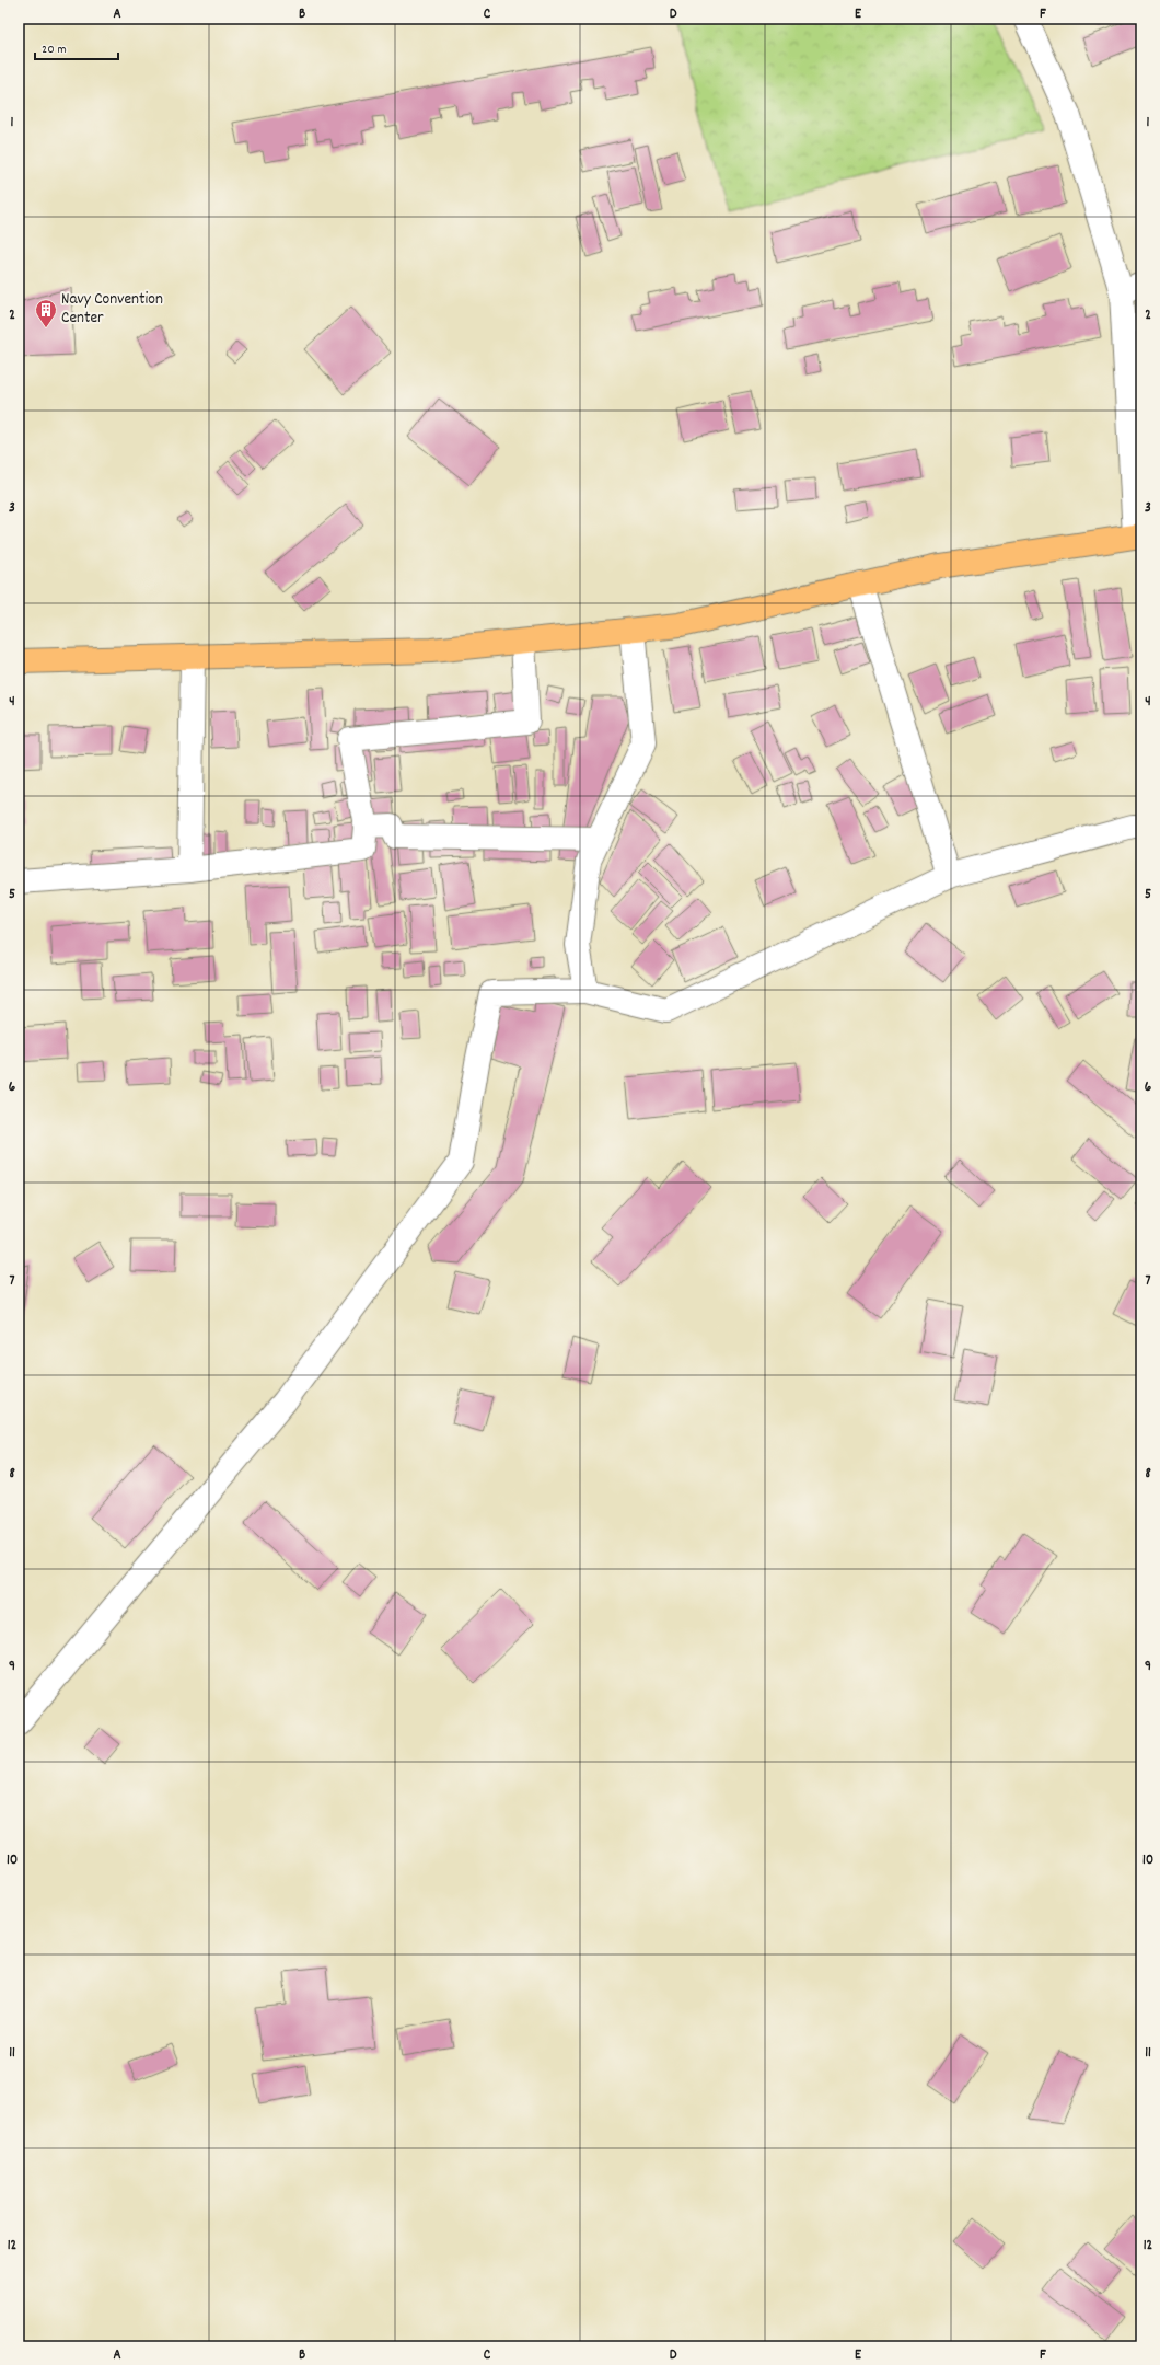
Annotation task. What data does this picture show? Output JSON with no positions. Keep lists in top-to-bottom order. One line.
{"places":{"building":["Navy Convention Center"]},"scale_bar":"20 m","grid":{"columns":["A","B","C","D","E","F"],"rows":["1","2","3","4","5","6","7","8","9","10","11","12"]}}
